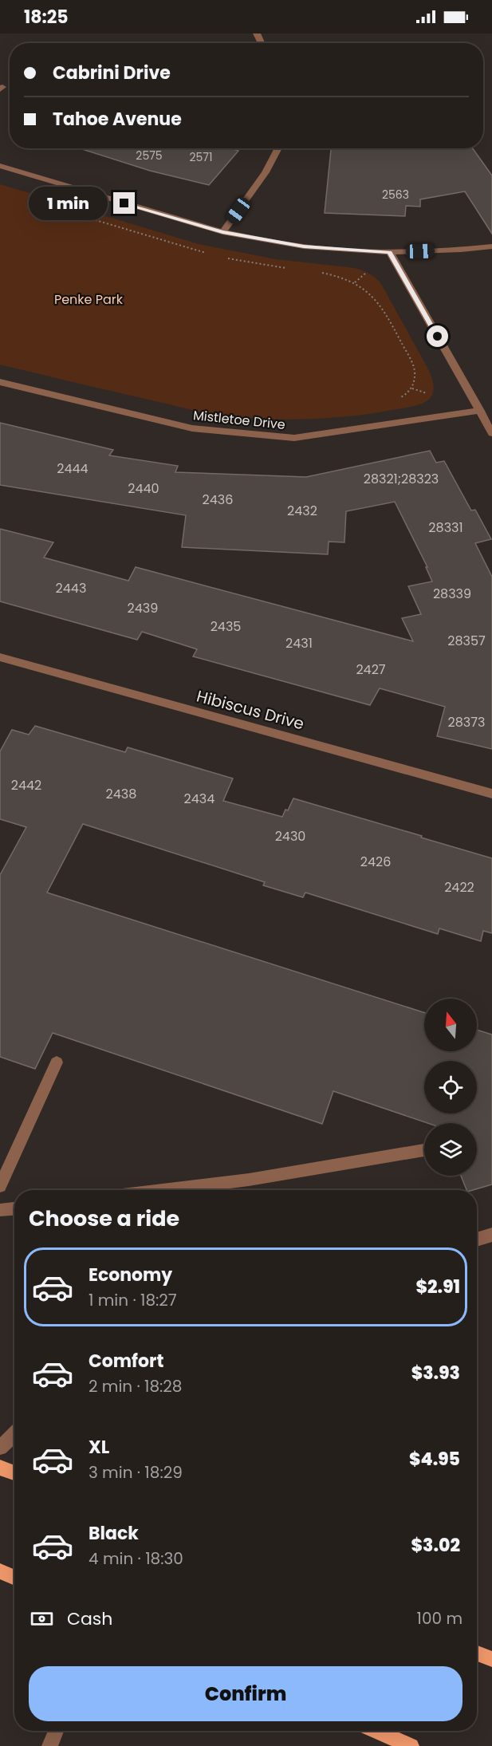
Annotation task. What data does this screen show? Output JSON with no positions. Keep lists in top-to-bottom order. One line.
{"streets":{"street":["Mistletoe Drive","Hibiscus Drive"]},"parks":["Penke Park"],"house_numbers":["2575","2571","2563","2444","28321;28323","2440","2436","2432","28331","2443","28339","2439","2435","28357","2431","2427","28373","2442","2438","2434","2430","2426","2422"],"north":"top","page":{"status":"18:25","banner":["Cabrini Drive","Tahoe Avenue"],"bubble":"1 min","heading":"Choose a ride","list":[{"name":"Economy","note":"1 min · 18:27","value":"$2.91"},{"name":"Comfort","note":"2 min · 18:28","value":"$3.93"},{"name":"XL","note":"3 min · 18:29","value":"$4.95"},{"name":"Black","note":"4 min · 18:30","value":"$3.02"}],"pay":["Cash","100 m"],"buttons":"Confirm"}}
